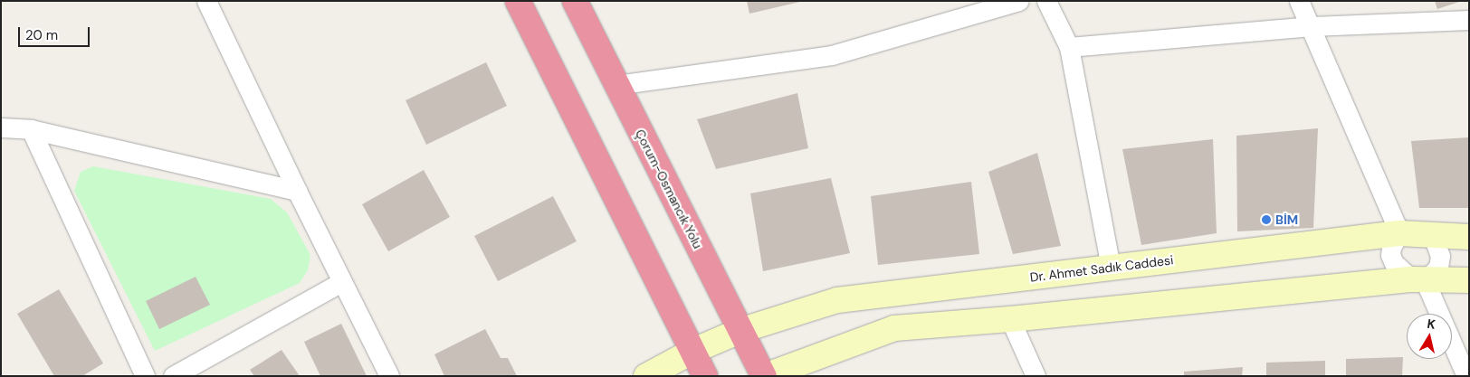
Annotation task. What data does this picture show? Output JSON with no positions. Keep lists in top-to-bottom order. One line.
{"streets":{"highway":["Çorum-Osmancık Yolu"],"street":["Dr. Ahmet Sadık Caddesi"]},"crossings":[["Çorum-Osmancık Yolu","Dr. Ahmet Sadık Caddesi"]],"places":["BİM"],"scale_bar":"20 m","north":"top"}
